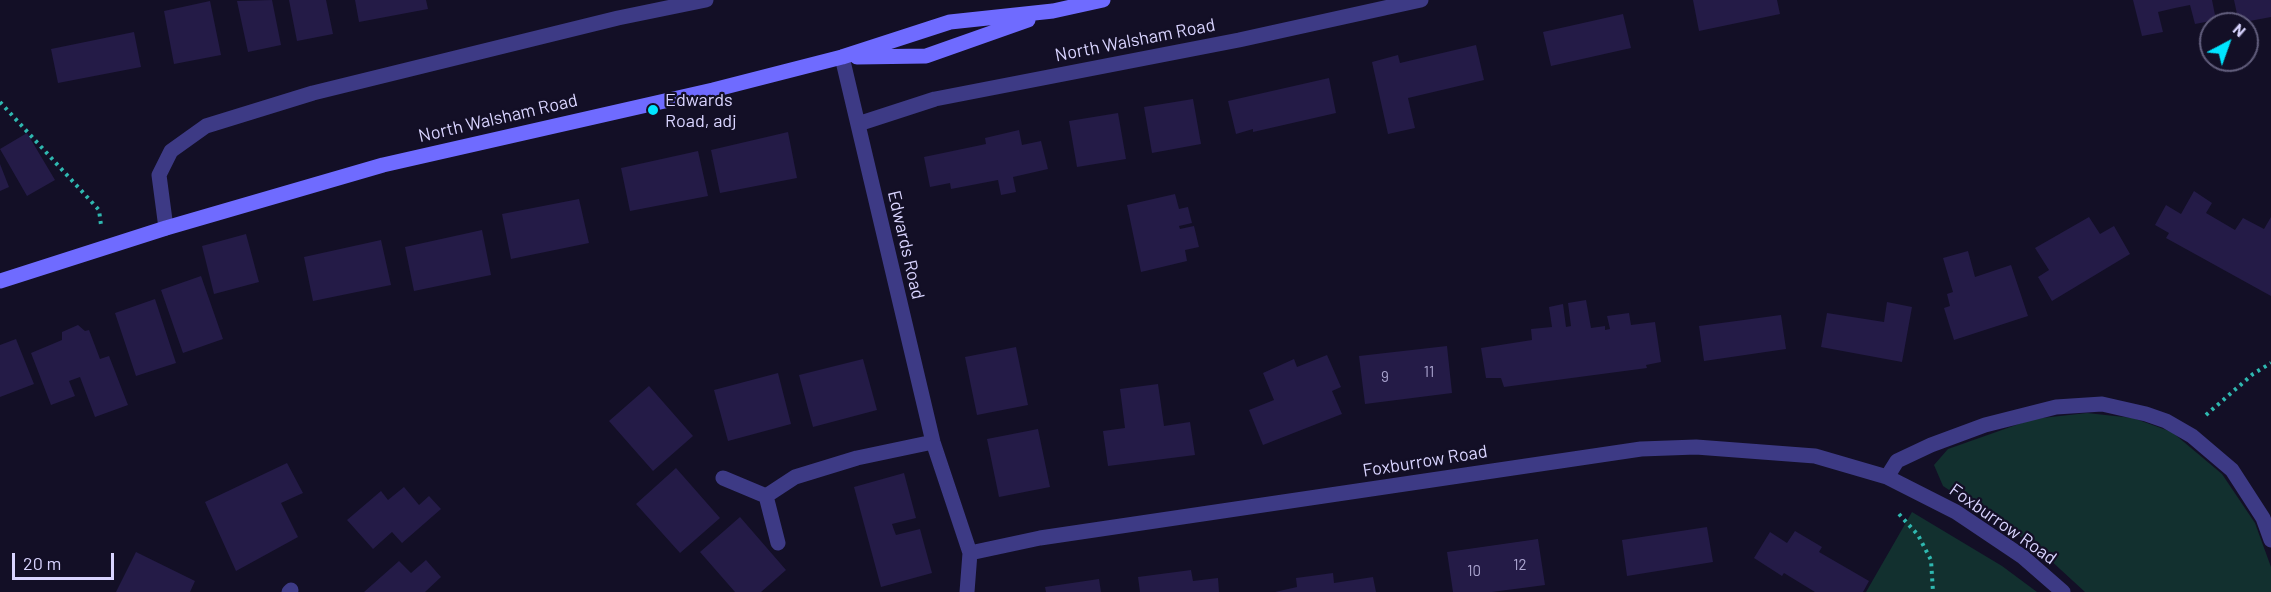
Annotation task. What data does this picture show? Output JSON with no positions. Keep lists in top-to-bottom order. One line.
{"streets":{"main road":["North Walsham Road"],"street":["Edwards Road","Foxburrow Road"]},"crossings":[["North Walsham Road","Edwards Road"],["Edwards Road","Foxburrow Road"]],"places":["Edwards Road, adj"],"house_numbers":["11","9","12","10"],"scale_bar":"20 m","north":"top right"}
